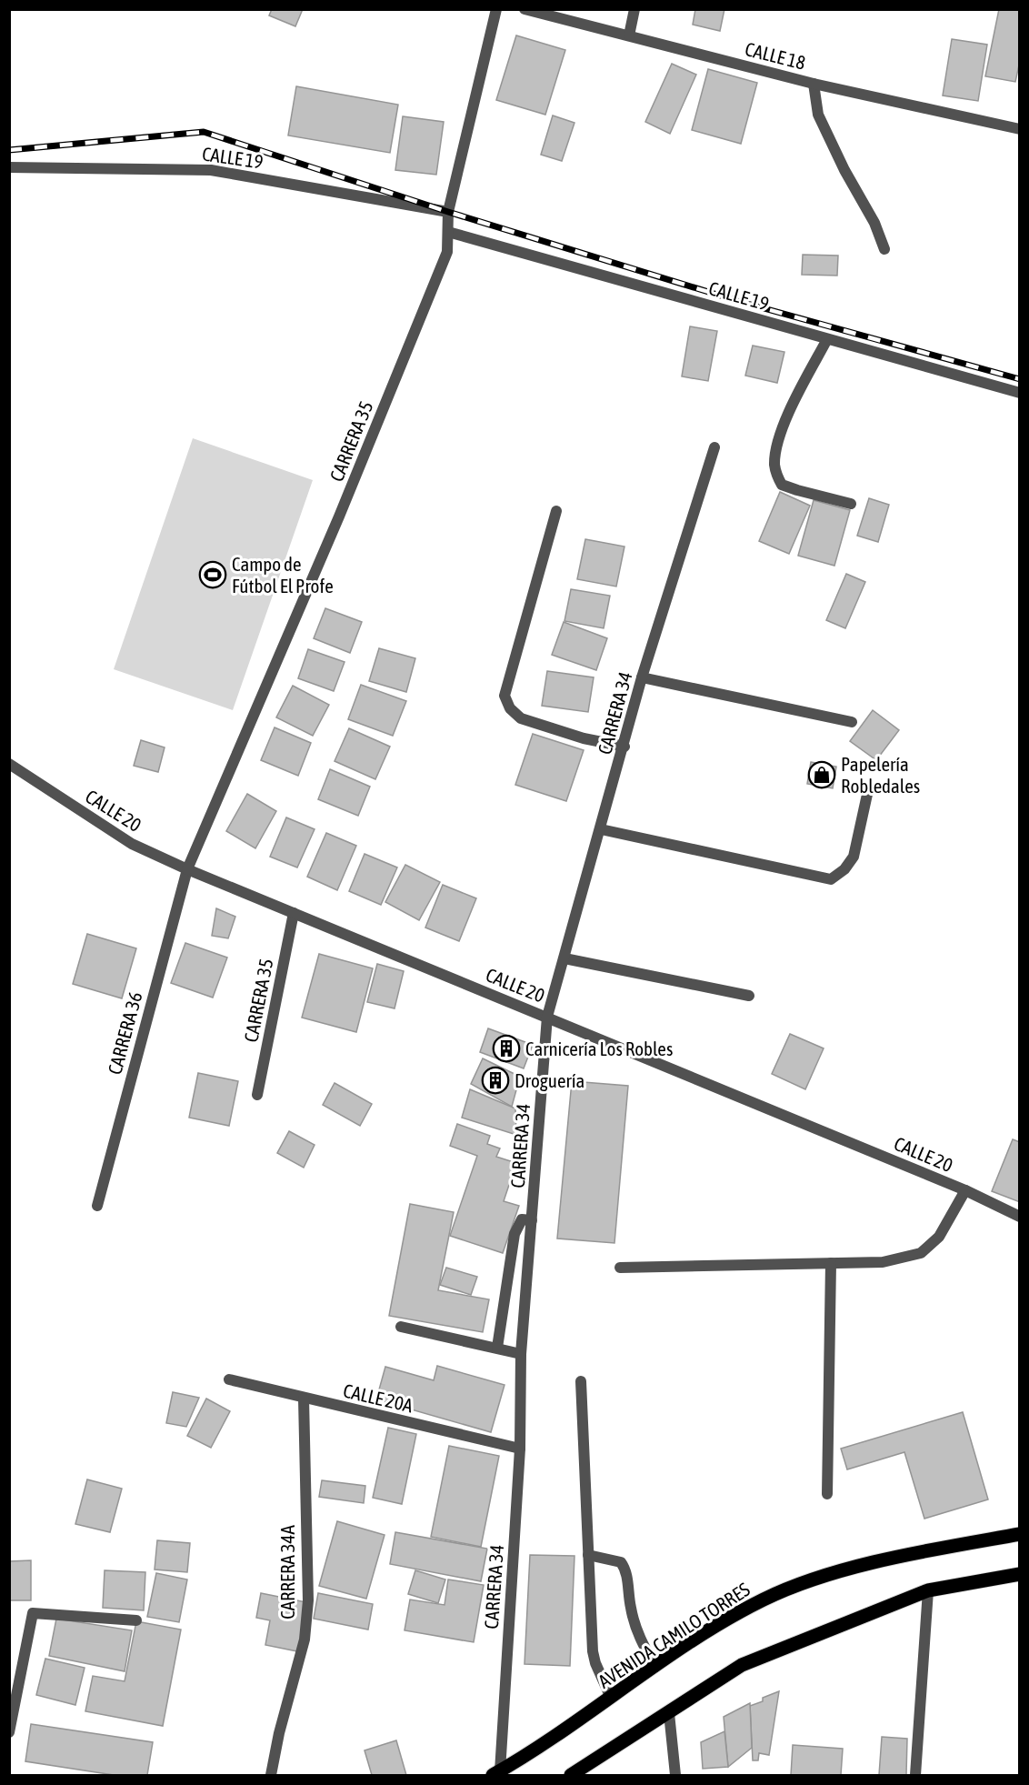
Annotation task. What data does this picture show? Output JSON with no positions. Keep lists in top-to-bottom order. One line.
{"streets":{"main road":["AVENIDA CAMILO TORRES"],"street":["CALLE 18","CALLE 19","CARRERA 35","CARRERA 34","CALLE 20","CARRERA 36","CALLE 20A","CARRERA 34A"]},"crossings":[["CALLE 19","CARRERA 35"],["CARRERA 35","CALLE 20"],["CARRERA 35","CARRERA 36"],["CARRERA 34","CALLE 20"],["CARRERA 34","CALLE 20A"],["CARRERA 34","AVENIDA CAMILO TORRES"],["CALLE 20","CARRERA 36"],["CALLE 20A","CARRERA 34A"]],"places":{"sports":["Campo de Fútbol El Profe"],"shop":["Papelería Robledales"],"building":["Carnicería Los Robles","Droguería"]}}
